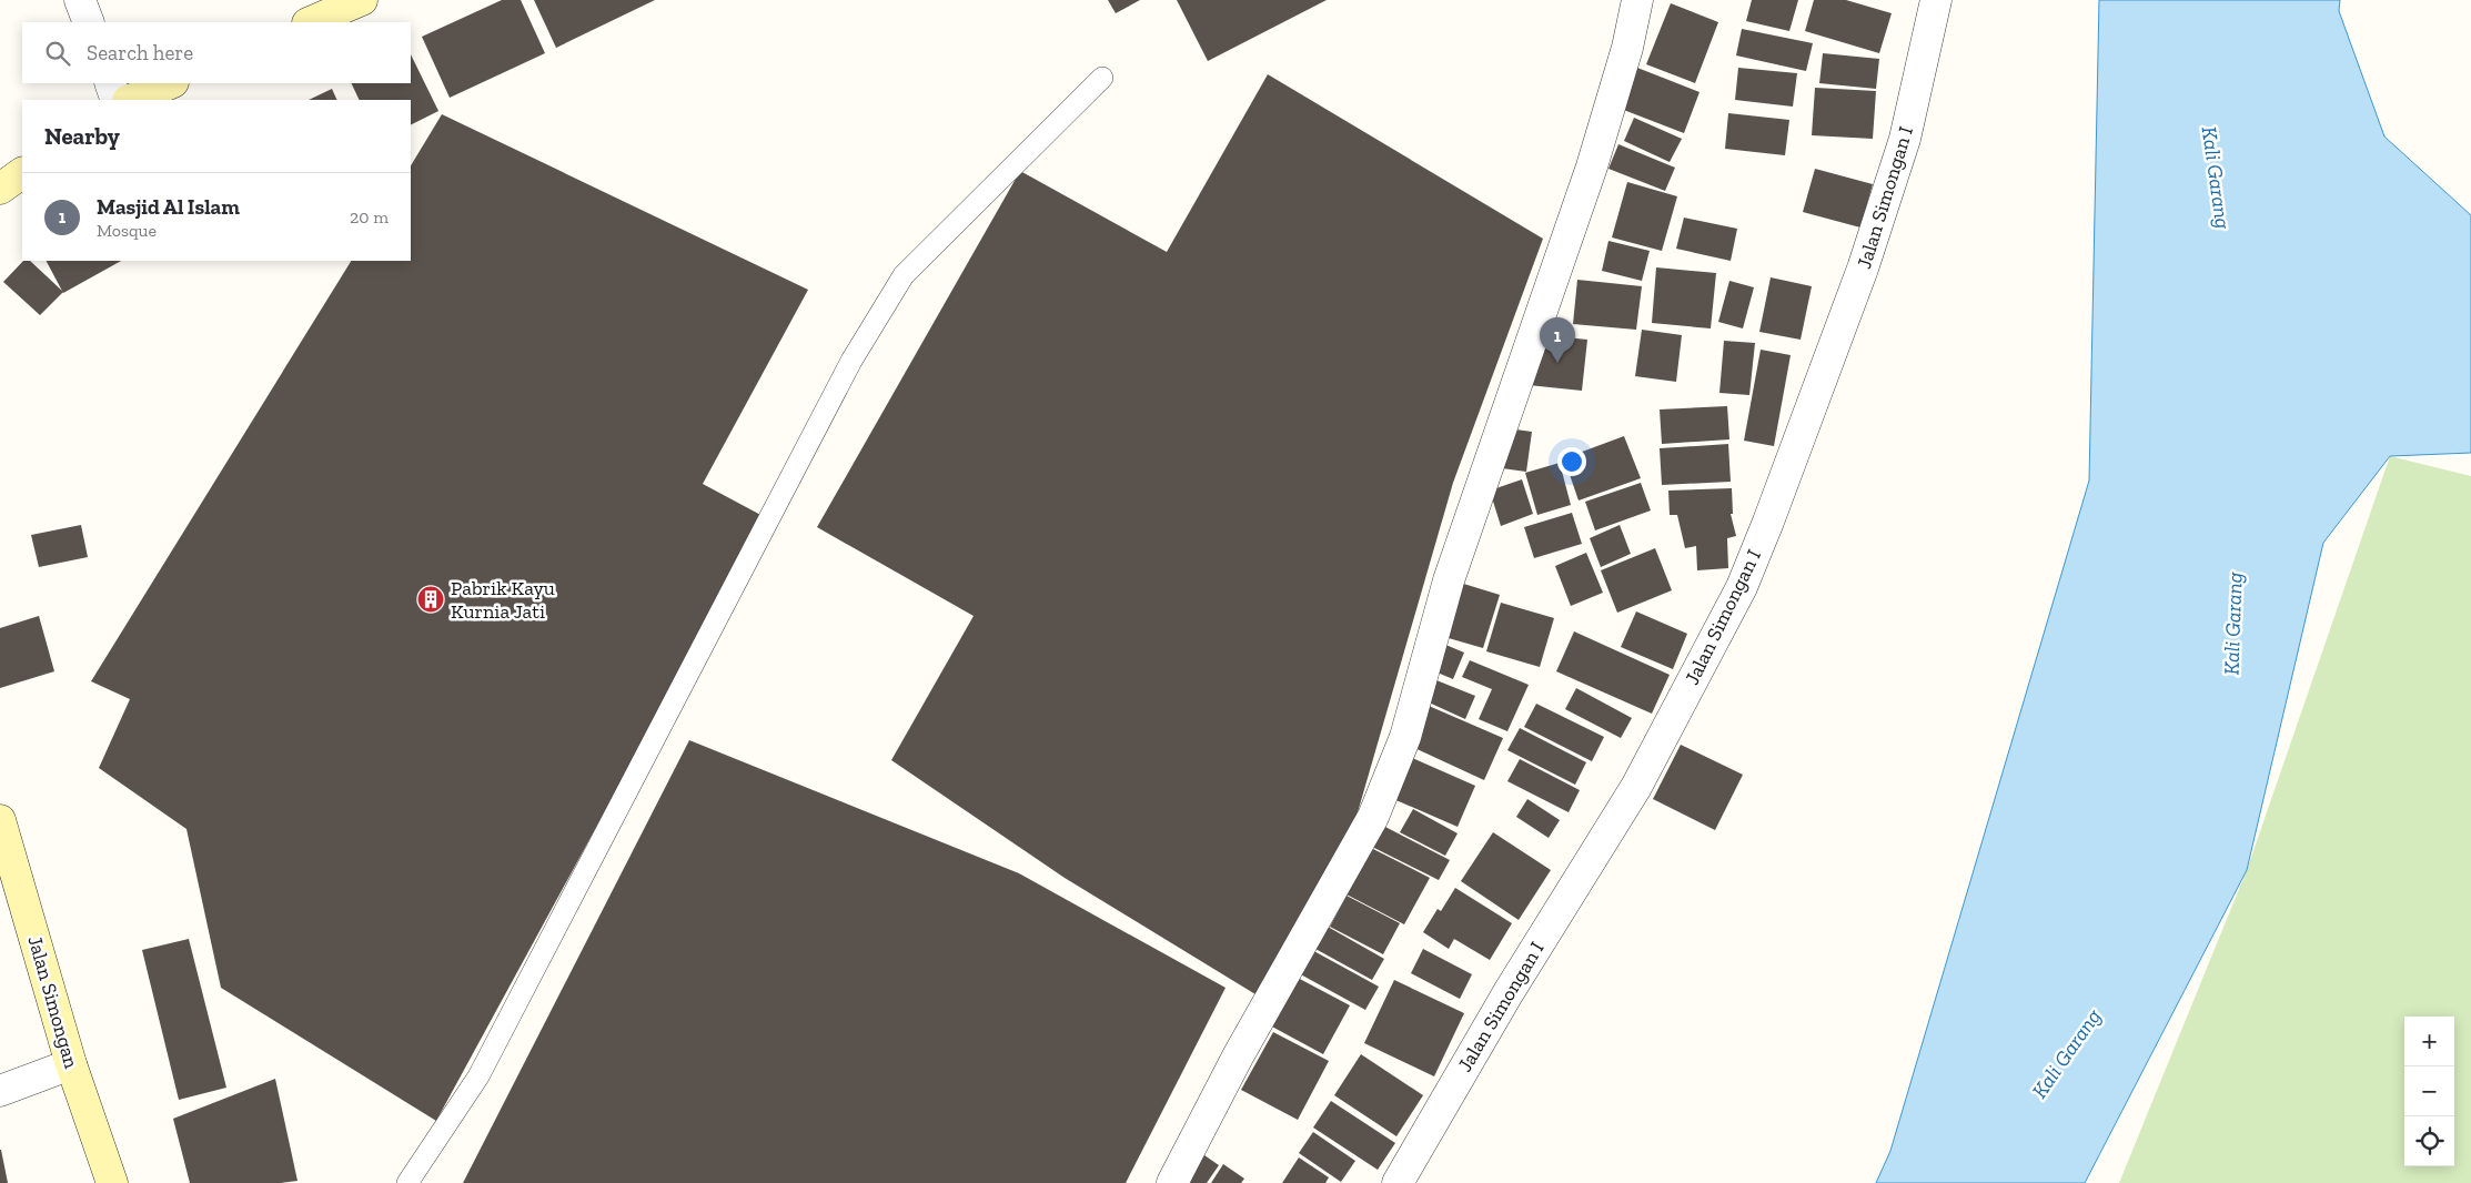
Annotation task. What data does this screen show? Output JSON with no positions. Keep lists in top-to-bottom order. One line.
{"streets":{"main road":["Jalan Simongan"],"street":["Jalan Simongan I"]},"water":["Kali Garang"],"places":{"building":["Pabrik Kayu Kurnia Jati"]},"page":{"search":"Search here","heading":"Nearby","list":[{"mark":"1","name":"Masjid Al Islam","note":"Mosque","value":"20 m"}],"pins":"1","map_buttons":["+","−"]}}
